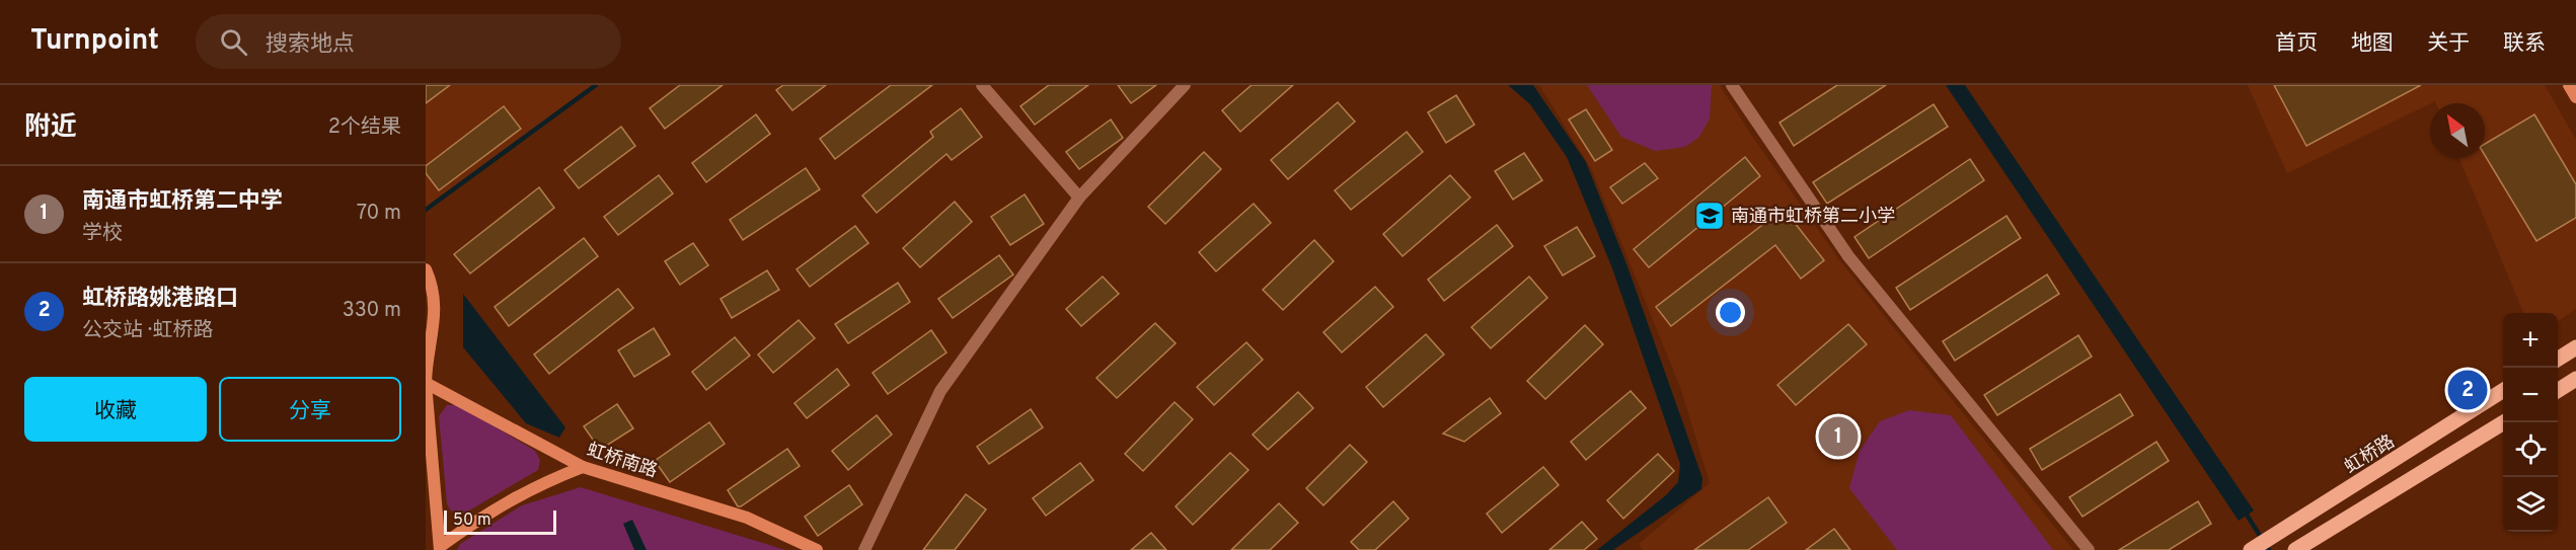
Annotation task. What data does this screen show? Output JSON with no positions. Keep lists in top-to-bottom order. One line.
{"streets":{"main road":["虹桥路"],"street":["虹桥南路"]},"places":{"school or university":["南通市虹桥第二小学"]},"scale_bar":"50 m","north":"top left","page":{"header":"Turnpoint","search":"搜索地点","nav":["首页","地图","关于","联系"],"heading":["附近","2个结果"],"list":[{"mark":"1","name":"南通市虹桥第二中学","note":"学校","value":"70 m"},{"mark":"2","name":"虹桥路姚港路口","note":"公交站 · 虹桥路","value":"330 m"}],"map_buttons":["+","−"],"buttons":["收藏","分享"],"pins":["2","1"],"scale":"50 m"}}
